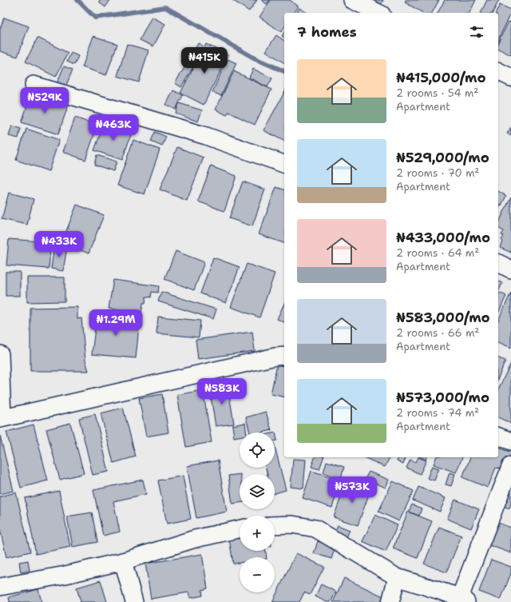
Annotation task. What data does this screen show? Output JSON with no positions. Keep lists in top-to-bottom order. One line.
{"page":{"heading":"7 homes","price":["₦415K","₦529K","₦463K","₦433K","₦1.29M","₦583K","₦573K"],"list":[{"name":"₦415,000/mo","note":"2 rooms · 54 m² · Apartment"},{"name":"₦529,000/mo","note":"2 rooms · 70 m² · Apartment"},{"name":"₦433,000/mo","note":"2 rooms · 64 m² · Apartment"},{"name":"₦583,000/mo","note":"2 rooms · 66 m² · Apartment"},{"name":"₦573,000/mo","note":"2 rooms · 74 m² · Apartment"}],"map_buttons":["+","−"]}}
